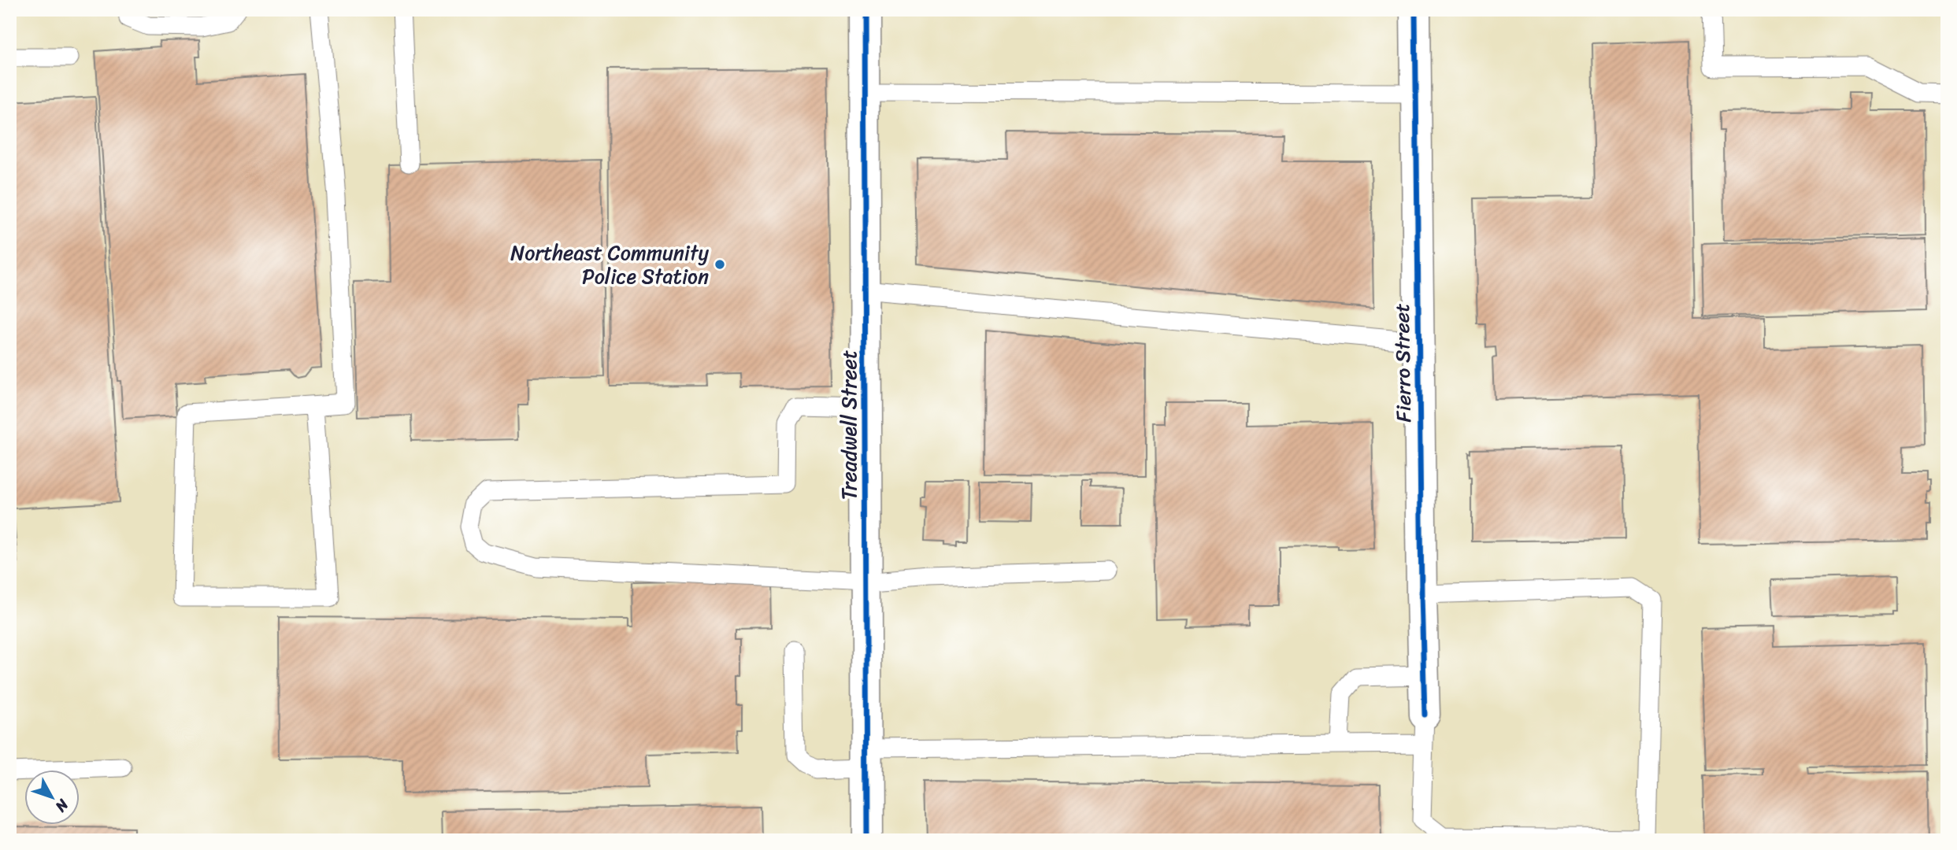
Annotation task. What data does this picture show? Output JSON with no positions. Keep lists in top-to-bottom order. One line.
{"streets":{"street":["Fierro Street","Treadwell Street"]},"places":["Northeast Community Police Station"],"north":"bottom right"}
